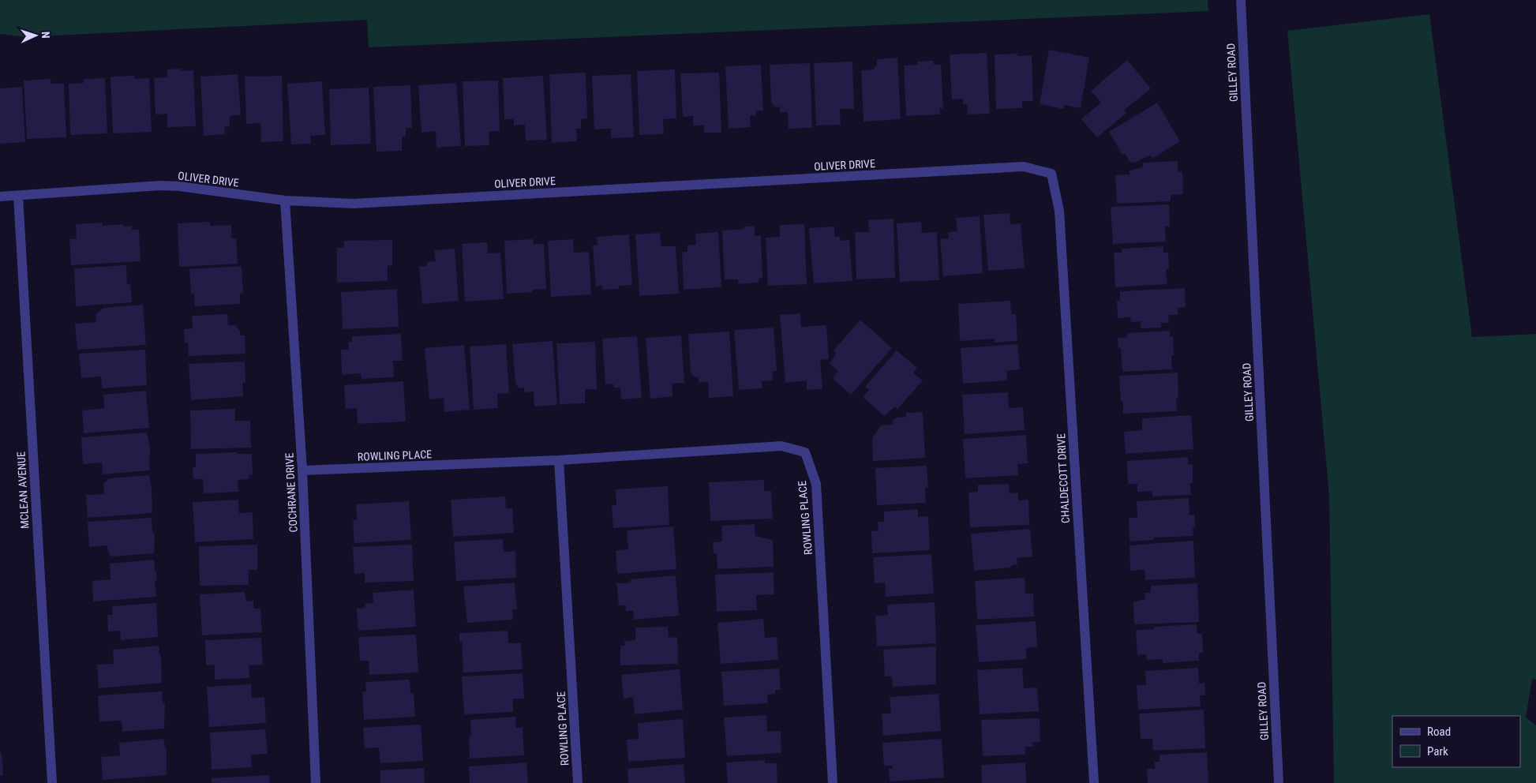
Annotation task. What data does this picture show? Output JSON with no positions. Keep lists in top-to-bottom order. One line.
{"streets":{"street":["GILLEY ROAD","OLIVER DRIVE","ROWLING PLACE","CHALDECOTT DRIVE","MCLEAN AVENUE","COCHRANE DRIVE"]},"crossings":[["OLIVER DRIVE","CHALDECOTT DRIVE"],["OLIVER DRIVE","MCLEAN AVENUE"],["OLIVER DRIVE","COCHRANE DRIVE"],["ROWLING PLACE","COCHRANE DRIVE"]],"legend":["Road","Park"],"north":"right"}
